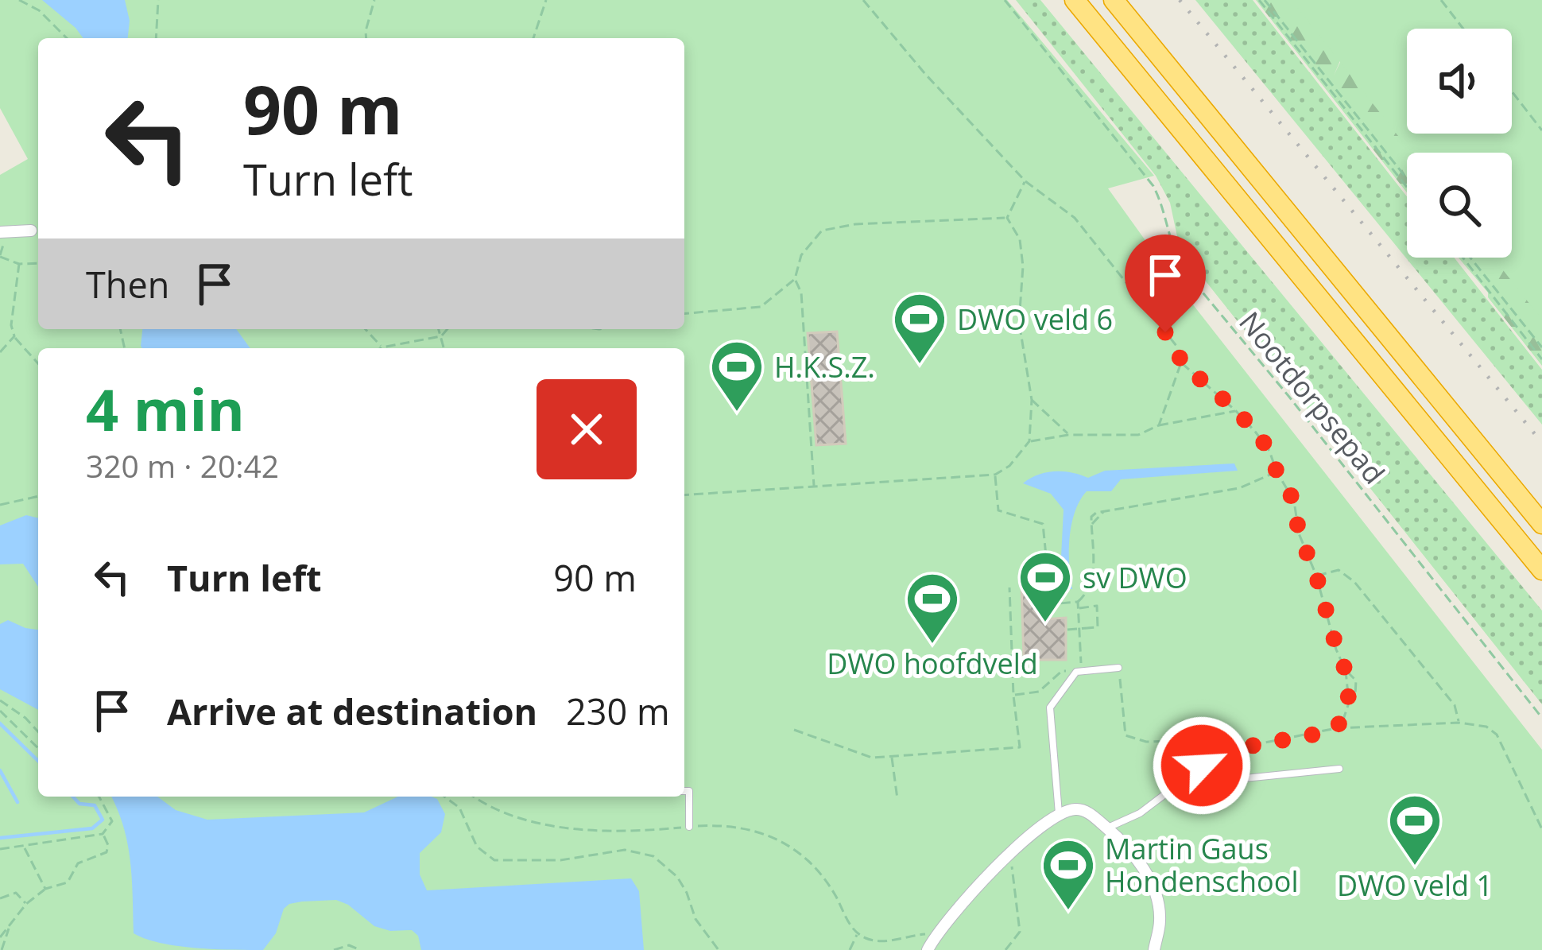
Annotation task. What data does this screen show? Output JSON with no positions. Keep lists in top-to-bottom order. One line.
{"streets":{"path":["Nootdorpsepad"]},"places":{"sports":["DWO veld 6","H.K.S.Z.","sv DWO","DWO hoofdveld","DWO veld 1","Martin Gaus Hondenschool"]},"page":{"turn":["90 m","Turn left"],"then":"Then","heading":["4 min","320 m · 20:42"],"list":[{"name":"Turn left","value":"90 m"},{"name":"Arrive at destination","value":"230 m"}]}}
